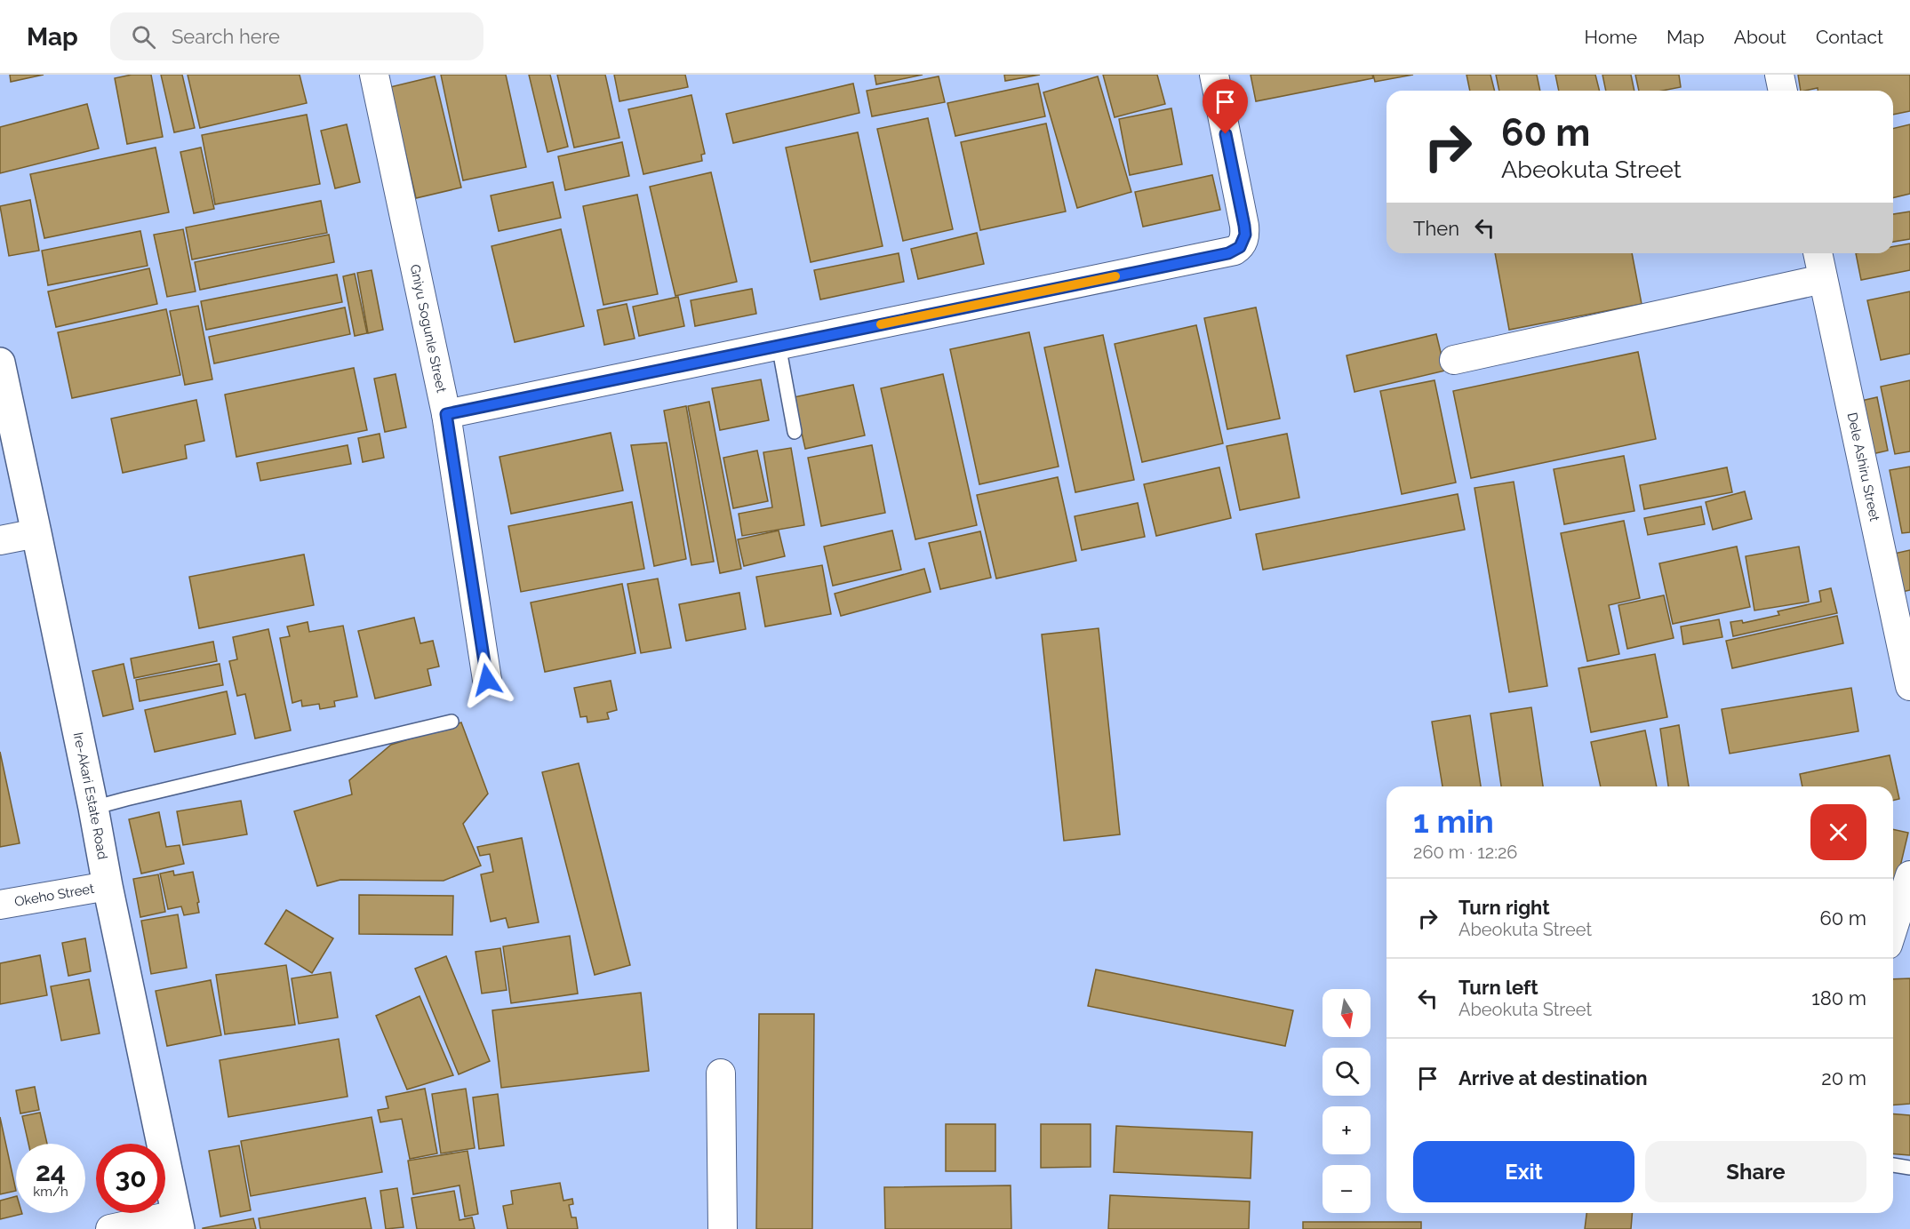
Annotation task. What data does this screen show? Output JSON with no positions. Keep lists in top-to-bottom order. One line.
{"streets":{"street":["Gniyu Sogunle Street","Dele Ashiru Street","Ire-Akari Estate Road","Okeho Street"]},"crossings":[["Ire-Akari Estate Road","Okeho Street"]],"north":"bottom","page":{"header":"Map","search":"Search here","nav":["Home","Map","About","Contact"],"turn":["60 m","Abeokuta Street"],"then":"Then","heading":["1 min","260 m · 12:26"],"list":[{"name":"Turn right","note":"Abeokuta Street","value":"60 m"},{"name":"Turn left","note":"Abeokuta Street","value":"180 m"},{"name":"Arrive at destination","value":"20 m"}],"map_buttons":["+","−"],"buttons":["Exit","Share"],"speed":"24 km/h","limit":"30"}}
